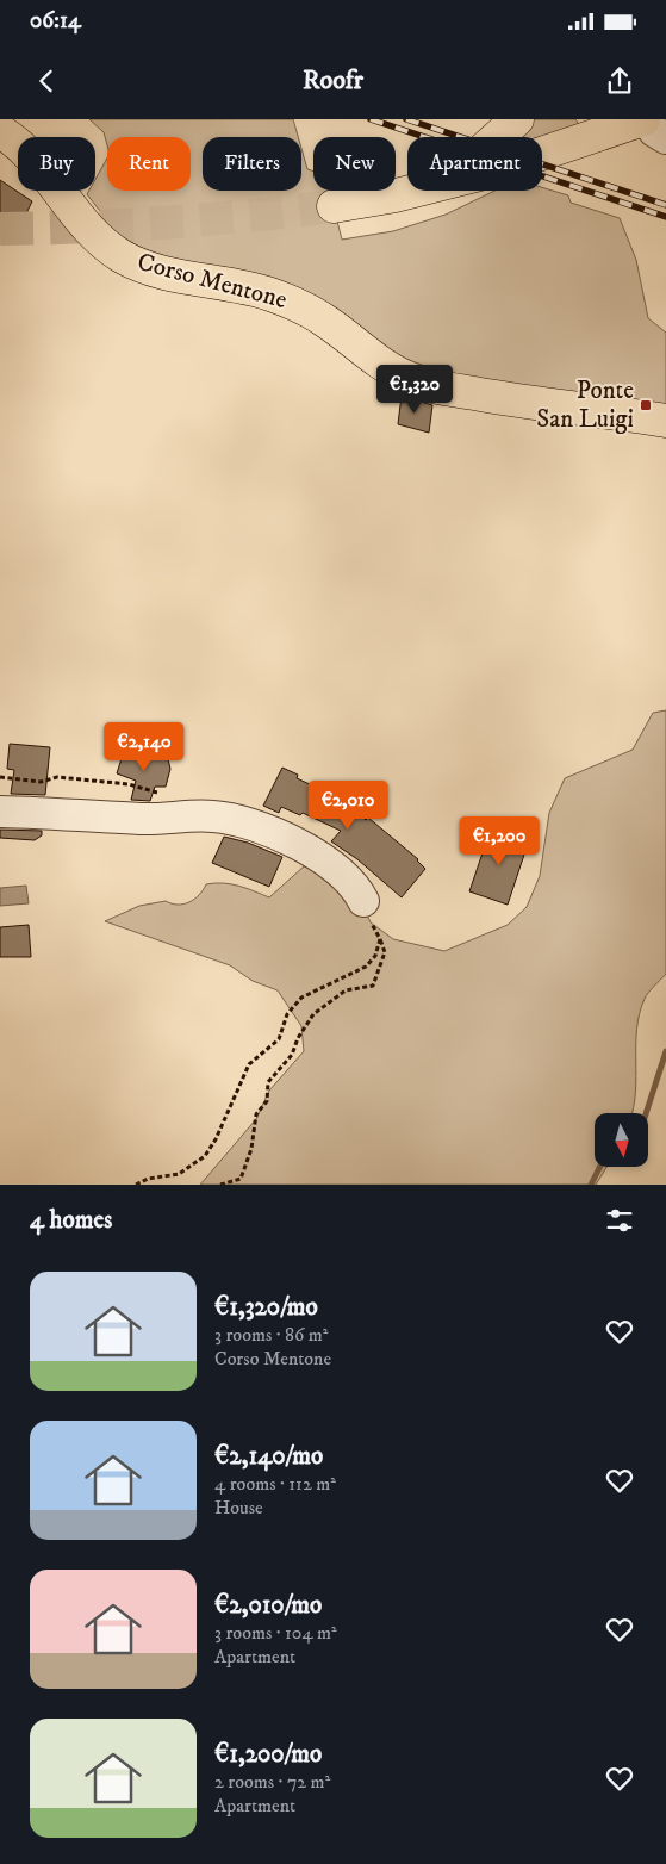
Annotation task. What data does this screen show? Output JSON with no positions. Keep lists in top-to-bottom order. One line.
{"streets":{"main road":["Corso Mentone"]},"places":{"transit":["Ponte San Luigi"]},"north":"bottom","page":{"status":"06:14","header":"Roofr","chip":["Buy","Rent","Filters","New","Apartment"],"price":["€1,320","€2,140","€2,010","€1,200"],"heading":"4 homes","list":[{"name":"€1,320/mo","note":"3 rooms · 86 m² · Corso Mentone"},{"name":"€2,140/mo","note":"4 rooms · 112 m² · House"},{"name":"€2,010/mo","note":"3 rooms · 104 m² · Apartment"},{"name":"€1,200/mo","note":"2 rooms · 72 m² · Apartment"}]}}
